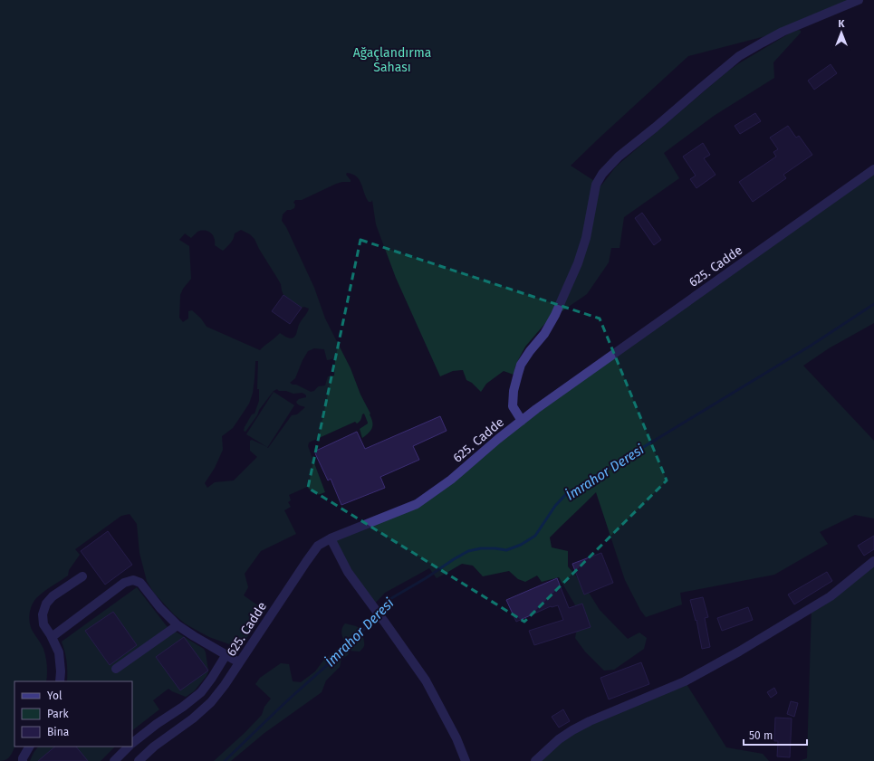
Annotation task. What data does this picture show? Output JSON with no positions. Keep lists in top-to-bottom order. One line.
{"streets":{"street":["625. Cadde"]},"water":["İmrahor Deresi"],"parks":["Ağaçlandırma Sahası"],"legend":["Yol","Park","Bina"],"scale_bar":"50 m","north":"top"}
